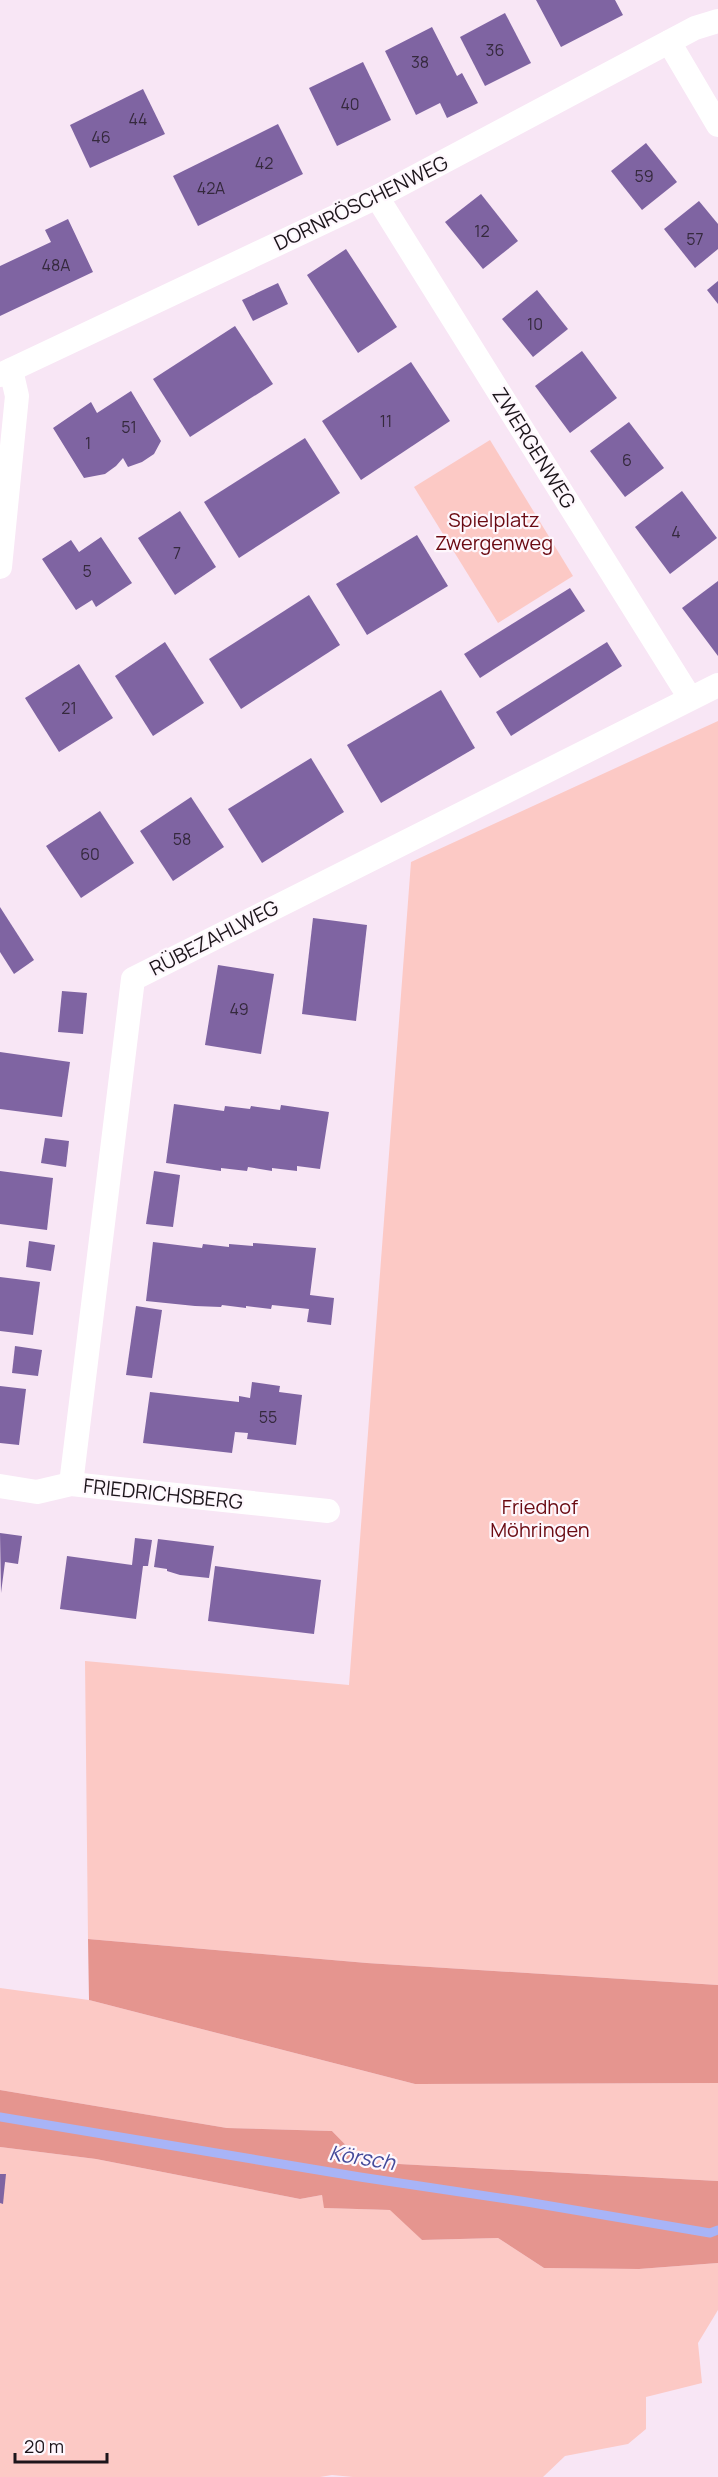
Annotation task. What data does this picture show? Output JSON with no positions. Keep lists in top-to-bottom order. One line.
{"streets":{"street":["DORNRÖSCHENWEG","ZWERGENWEG","RÜBEZAHLWEG","FRIEDRICHSBERG"]},"crossings":[["DORNRÖSCHENWEG","ZWERGENWEG"],["ZWERGENWEG","RÜBEZAHLWEG"],["RÜBEZAHLWEG","FRIEDRICHSBERG"]],"water":["Körsch"],"parks":["Spielplatz Zwergenweg","Friedhof Möhringen"],"house_numbers":["36","38","40","44","46","42","59","42A","12","57","48A","10","11","51","1","6","4","7","5","21","58","60","49","55"],"scale_bar":"20 m"}
